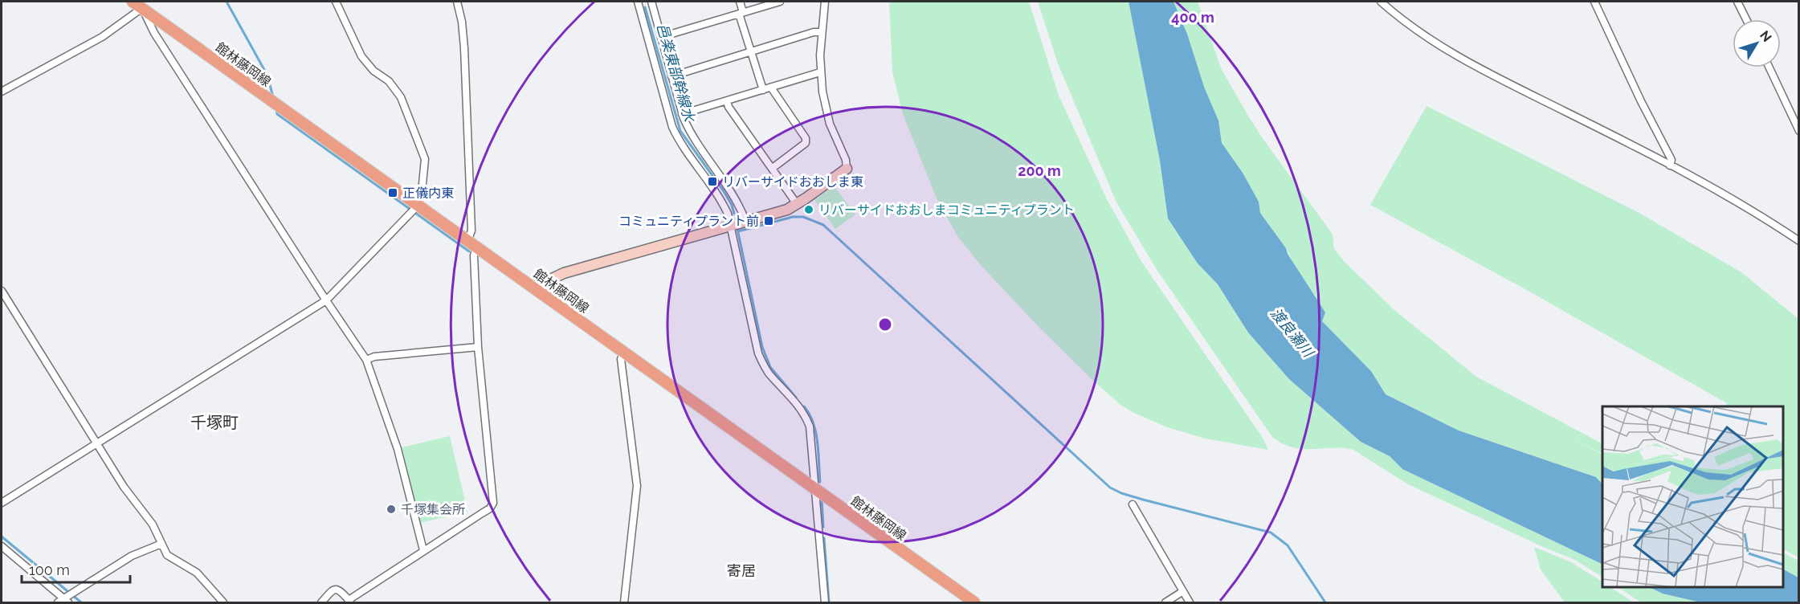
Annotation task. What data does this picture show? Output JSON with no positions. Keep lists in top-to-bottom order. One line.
{"streets":{"main road":["館林藤岡線"]},"districts":["千塚町","寄居"],"water":["邑楽東部幹線水","渡良瀬川"],"places":{"transit":["リバーサイドおおしま東","正儀内東","コミュニティプラント前"],"other":["リバーサイドおおしまコミュニティプラント","千塚集会所"]},"scale_bar":"100 m","north":"top right","rings":["400 m","200 m"]}
